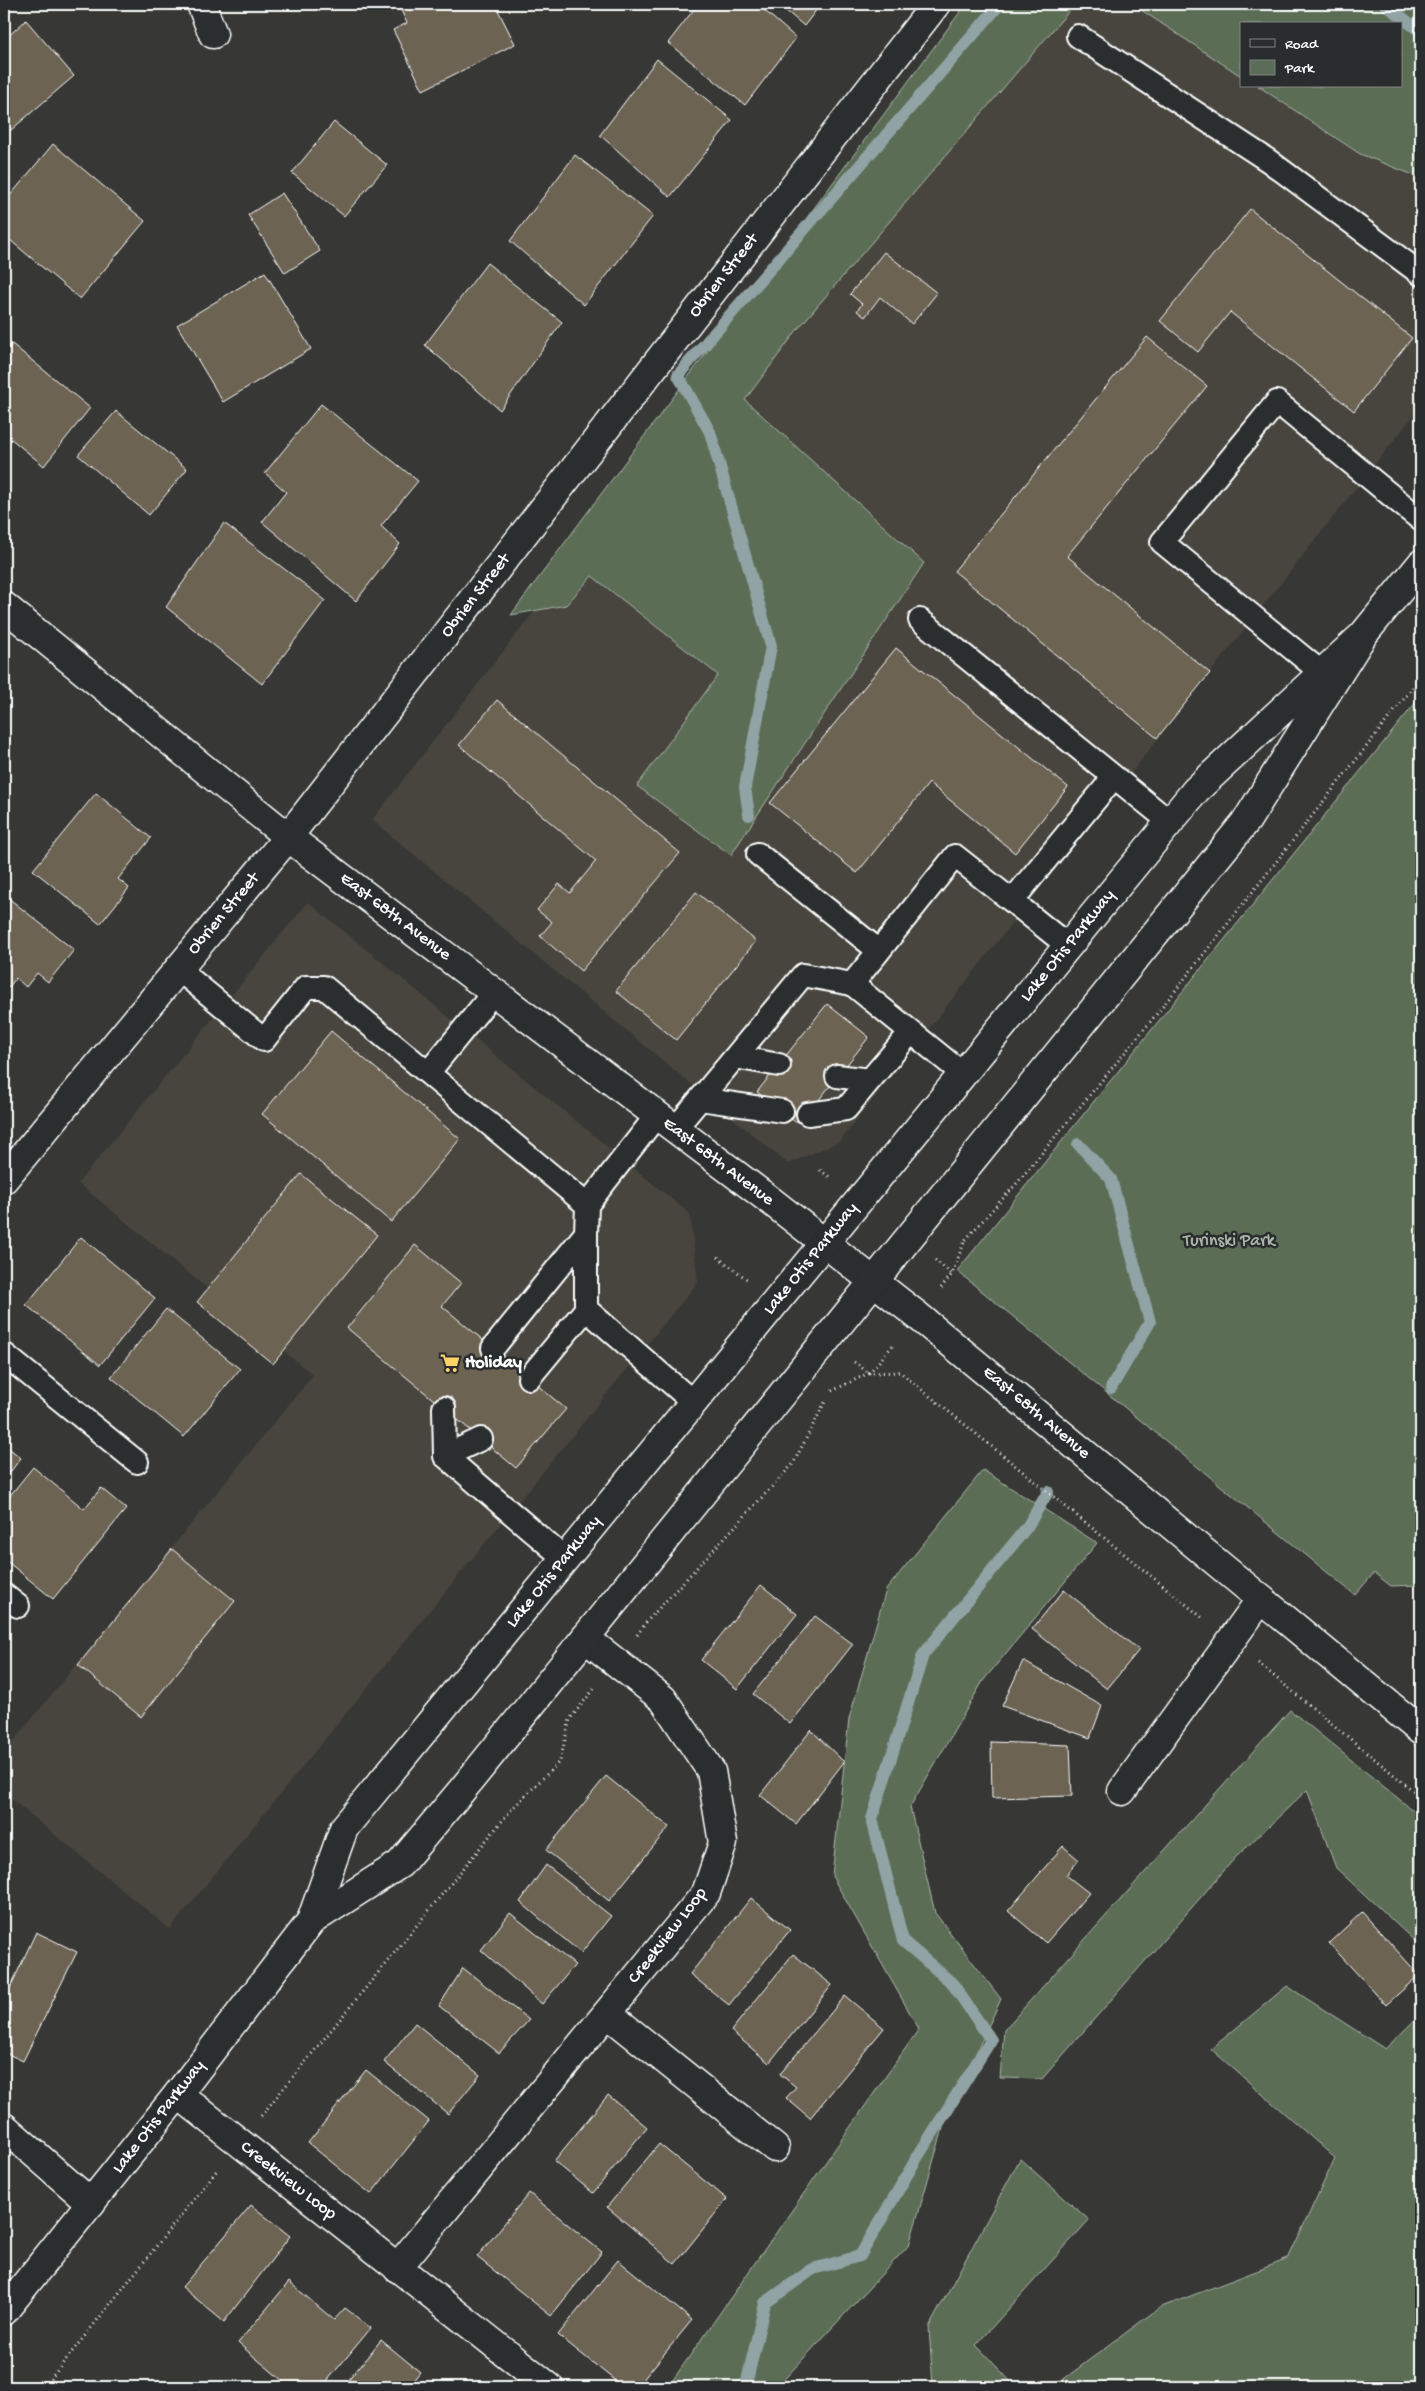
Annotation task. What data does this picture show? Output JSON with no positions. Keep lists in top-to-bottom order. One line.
{"streets":{"street":["Obrien Street","East 68th Avenue","Lake Otis Parkway","Creekview Loop"]},"crossings":[["Obrien Street","East 68th Avenue"],["East 68th Avenue","Lake Otis Parkway"],["Lake Otis Parkway","Creekview Loop"]],"parks":["Turinski Park"],"places":{"supermarket":["Holiday"]},"legend":["Road","Park"]}
